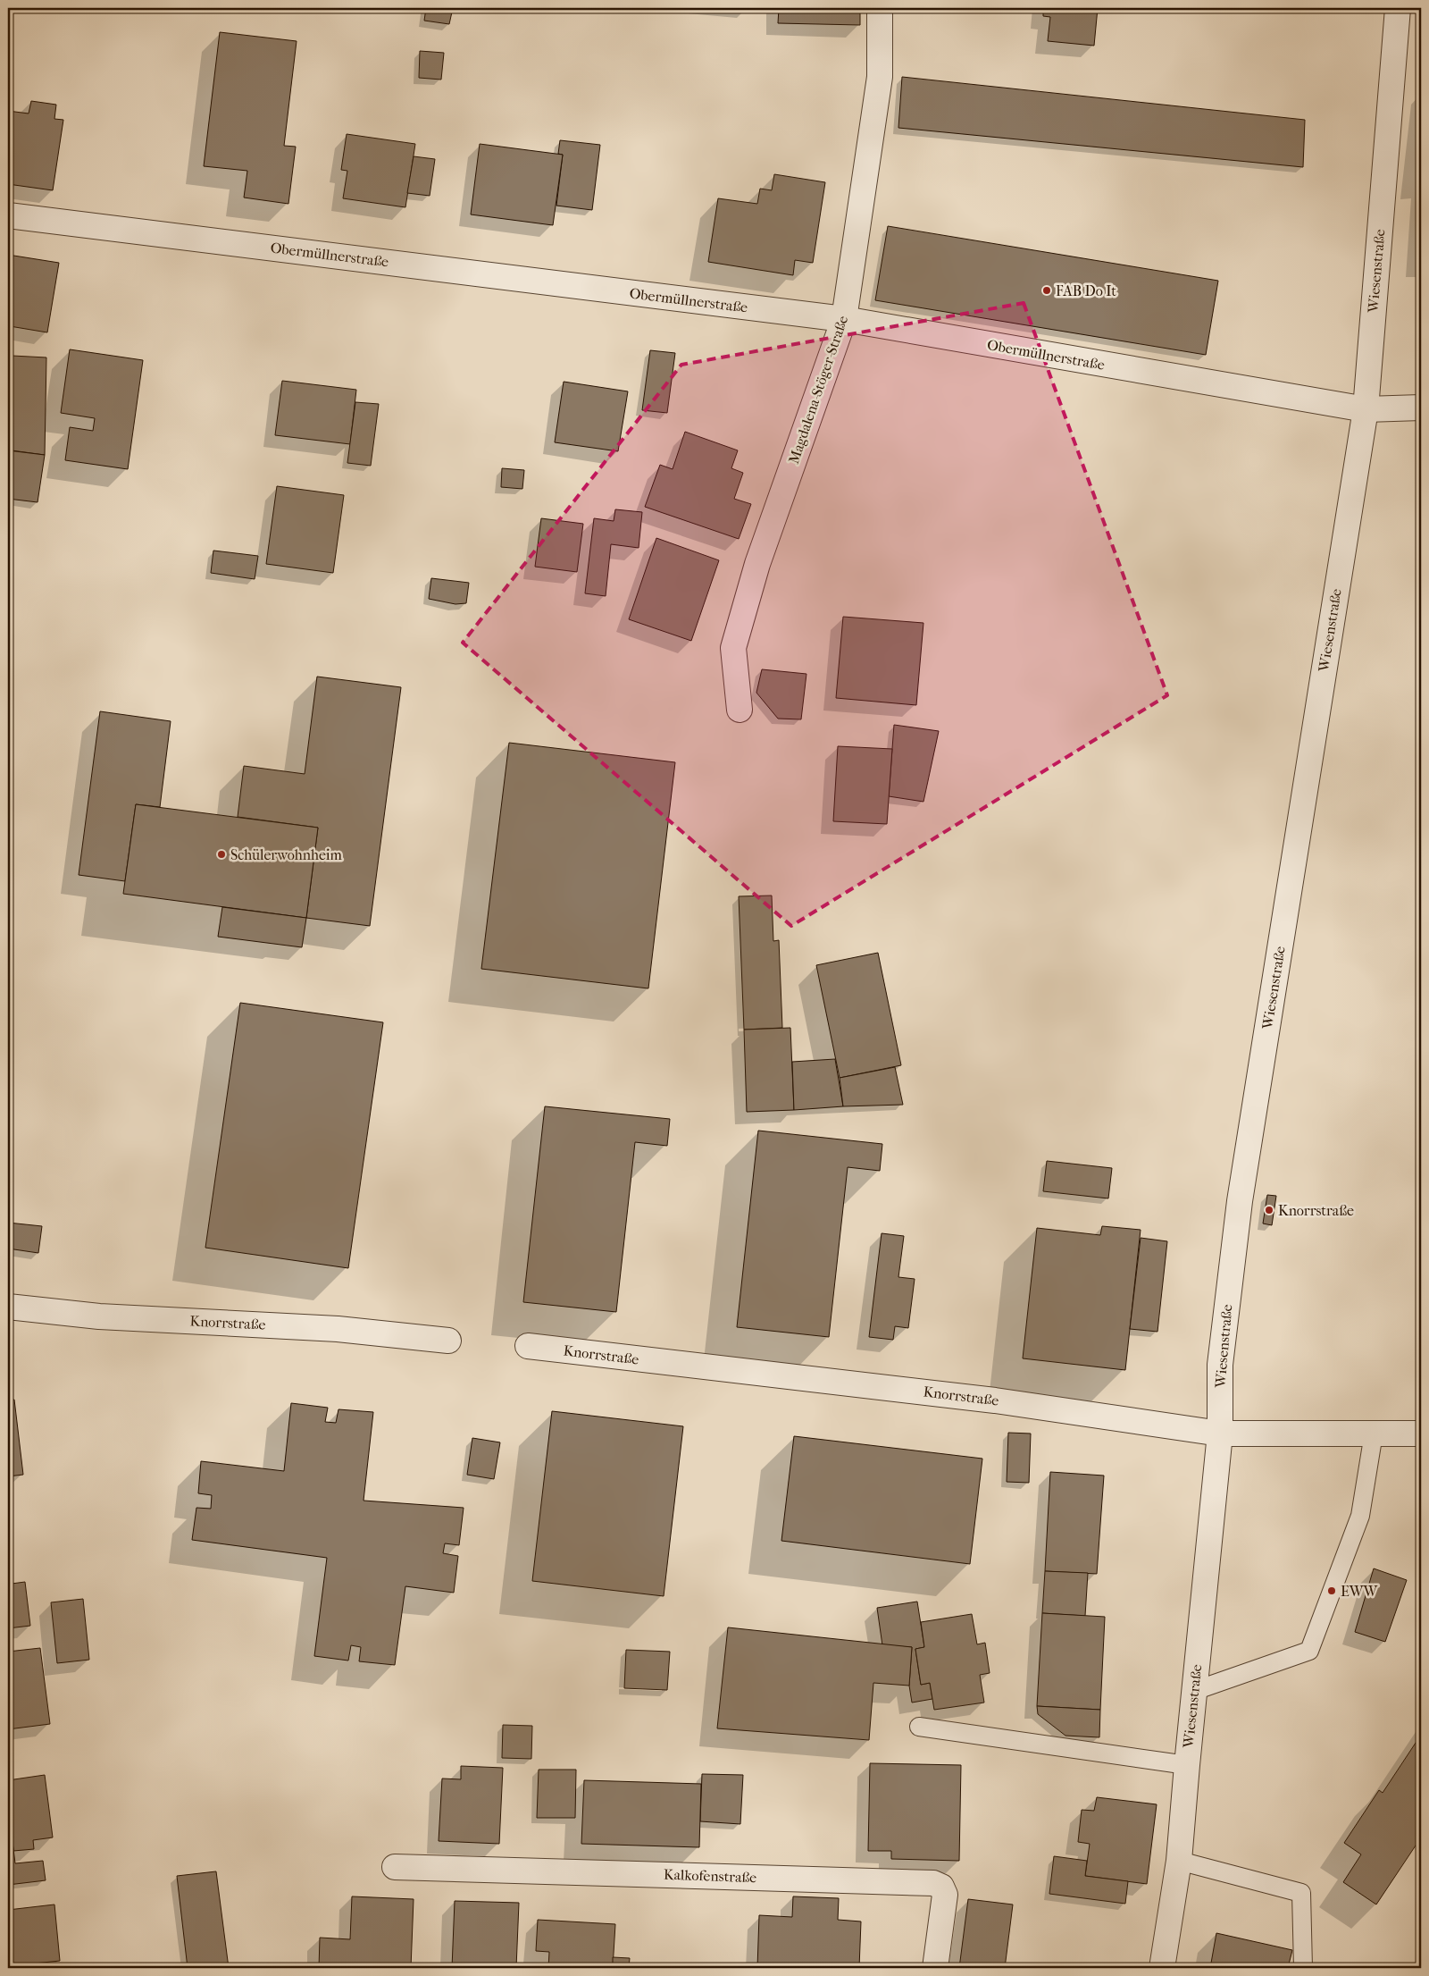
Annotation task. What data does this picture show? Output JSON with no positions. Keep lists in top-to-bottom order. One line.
{"streets":{"street":["Obermüllnerstraße","Wiesenstraße","Magdalena-Stöger-Straße","Knorrstraße","Kalkofenstraße"]},"crossings":[["Obermüllnerstraße","Wiesenstraße"],["Obermüllnerstraße","Magdalena-Stöger-Straße"],["Wiesenstraße","Knorrstraße"]],"places":["FAB Do It","Schülerwohnheim","Knorrstraße","EWW"]}
